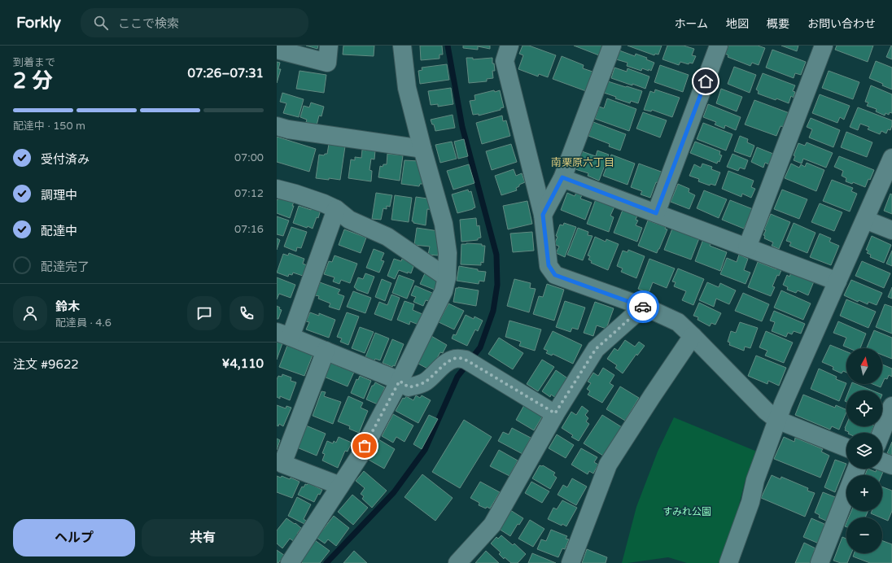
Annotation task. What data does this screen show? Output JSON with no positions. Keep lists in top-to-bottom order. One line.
{"districts":["南栗原六丁目"],"parks":["すみれ公園"],"north":"top","page":{"header":"Forkly","search":"ここで検索","nav":["ホーム","地図","概要","お問い合わせ"],"heading":["2 分","到着まで","07:26–07:31"],"panel":["鈴木","配達員 · 4.6","注文 #9622","¥4,110"],"bar":"配達中 · 150 m","list":[["受付済み","07:00"],["調理中","07:12"],["配達中","07:16"],"配達完了"],"map_buttons":["+","−"],"buttons":["ヘルプ","共有"]}}
